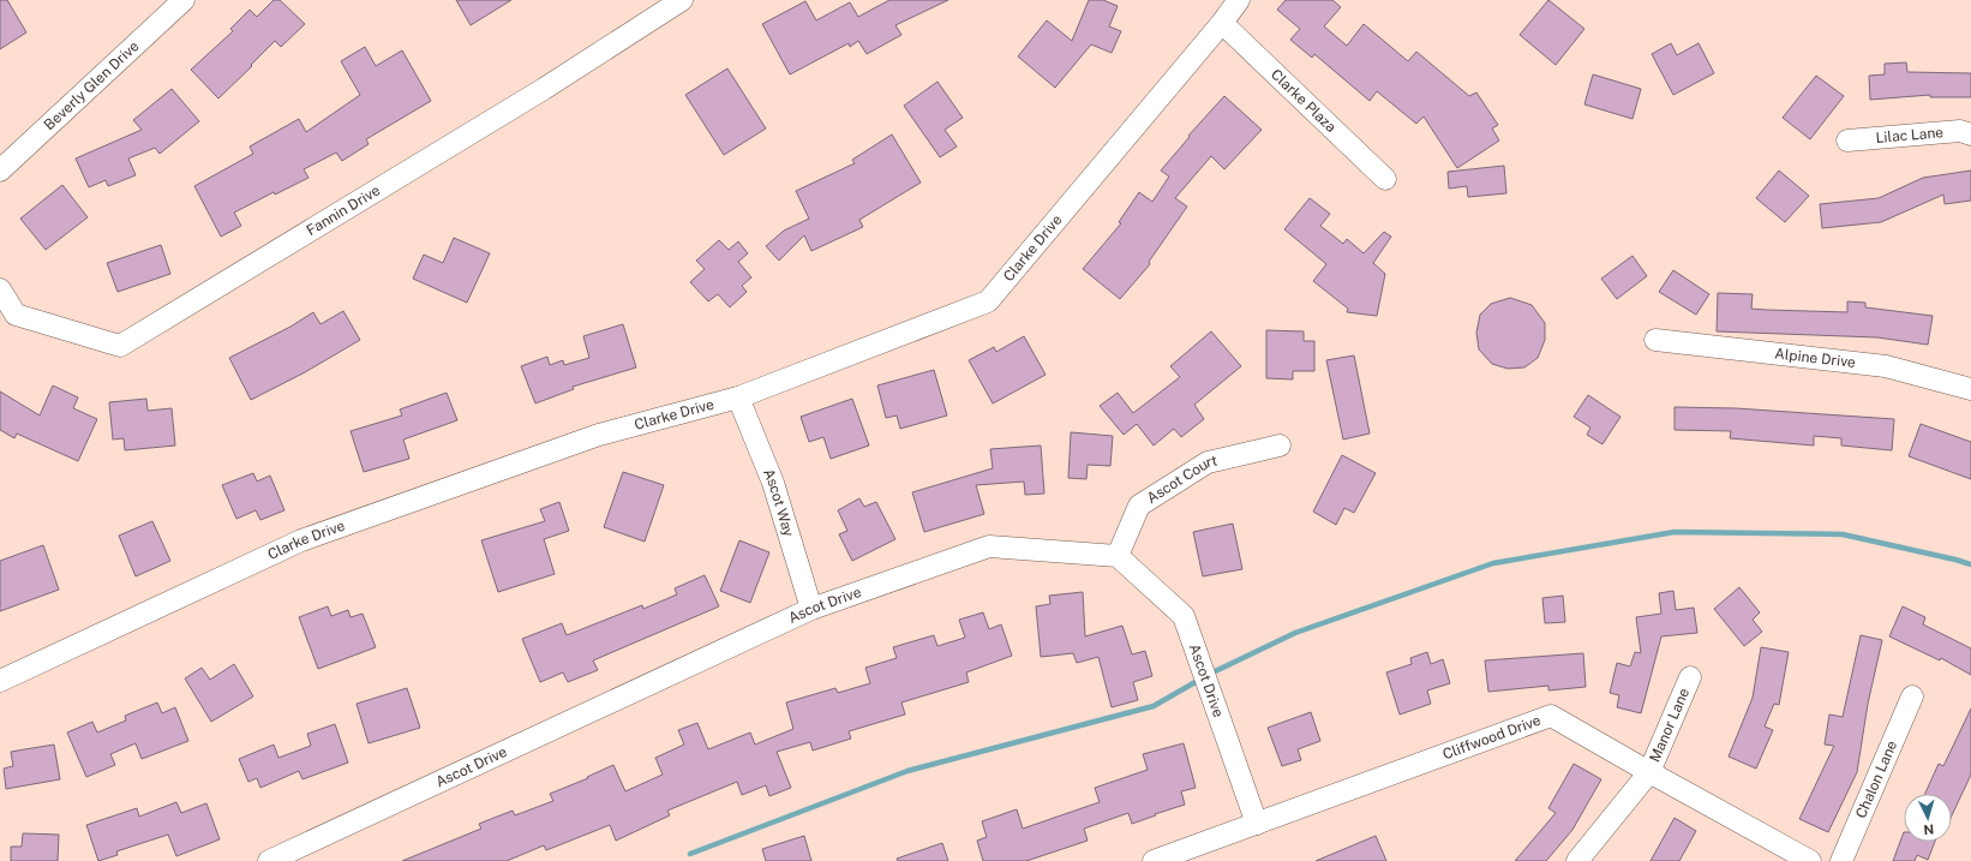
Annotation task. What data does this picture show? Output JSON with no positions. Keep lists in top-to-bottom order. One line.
{"streets":{"street":["Beverly Glen Drive","Clarke Plaza","Lilac Lane","Fannin Drive","Clarke Drive","Alpine Drive","Ascot Court","Ascot Way","Ascot Drive","Manor Lane","Cliffwood Drive","Chalon Lane"]},"crossings":[["Clarke Plaza","Clarke Drive"],["Clarke Drive","Ascot Way"],["Ascot Court","Ascot Drive"],["Ascot Way","Ascot Drive"],["Ascot Drive","Cliffwood Drive"],["Manor Lane","Cliffwood Drive"]],"north":"bottom"}
